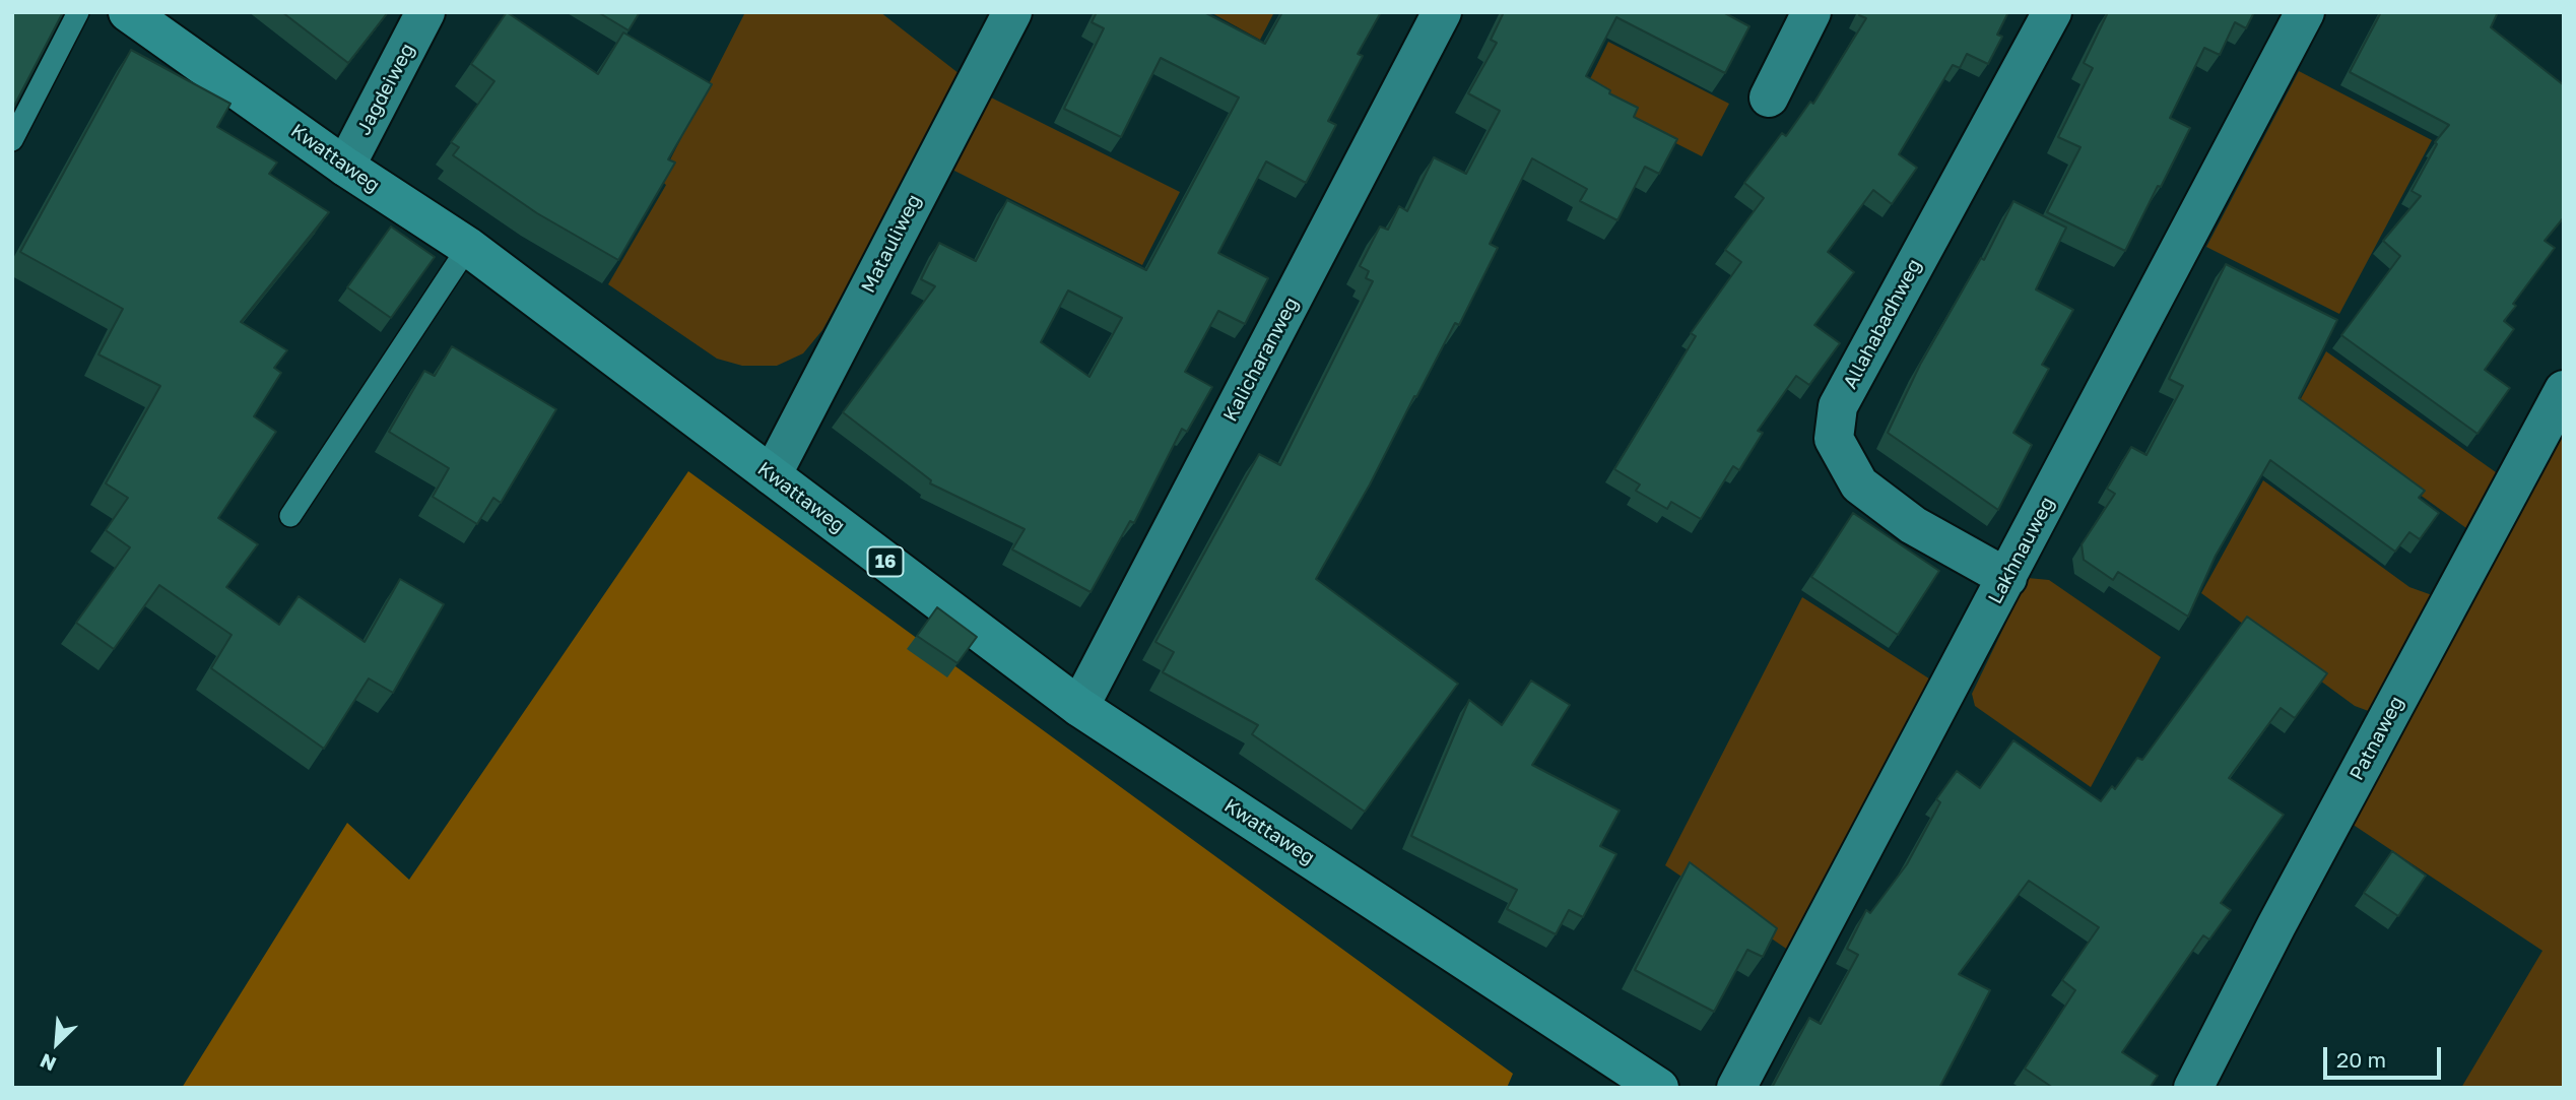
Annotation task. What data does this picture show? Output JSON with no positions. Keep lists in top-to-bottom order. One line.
{"streets":{"main road":["Kwattaweg","16"],"street":["Jagdeiweg","Matauliweg","Allahabadhweg","Kalicharanweg","Lakhnauweg","Patnaweg"]},"crossings":[["Jagdeiweg","Kwattaweg"],["Kwattaweg","Matauliweg"],["Kwattaweg","Kalicharanweg"],["Allahabadhweg","Lakhnauweg"]],"scale_bar":"20 m","north":"bottom left"}
